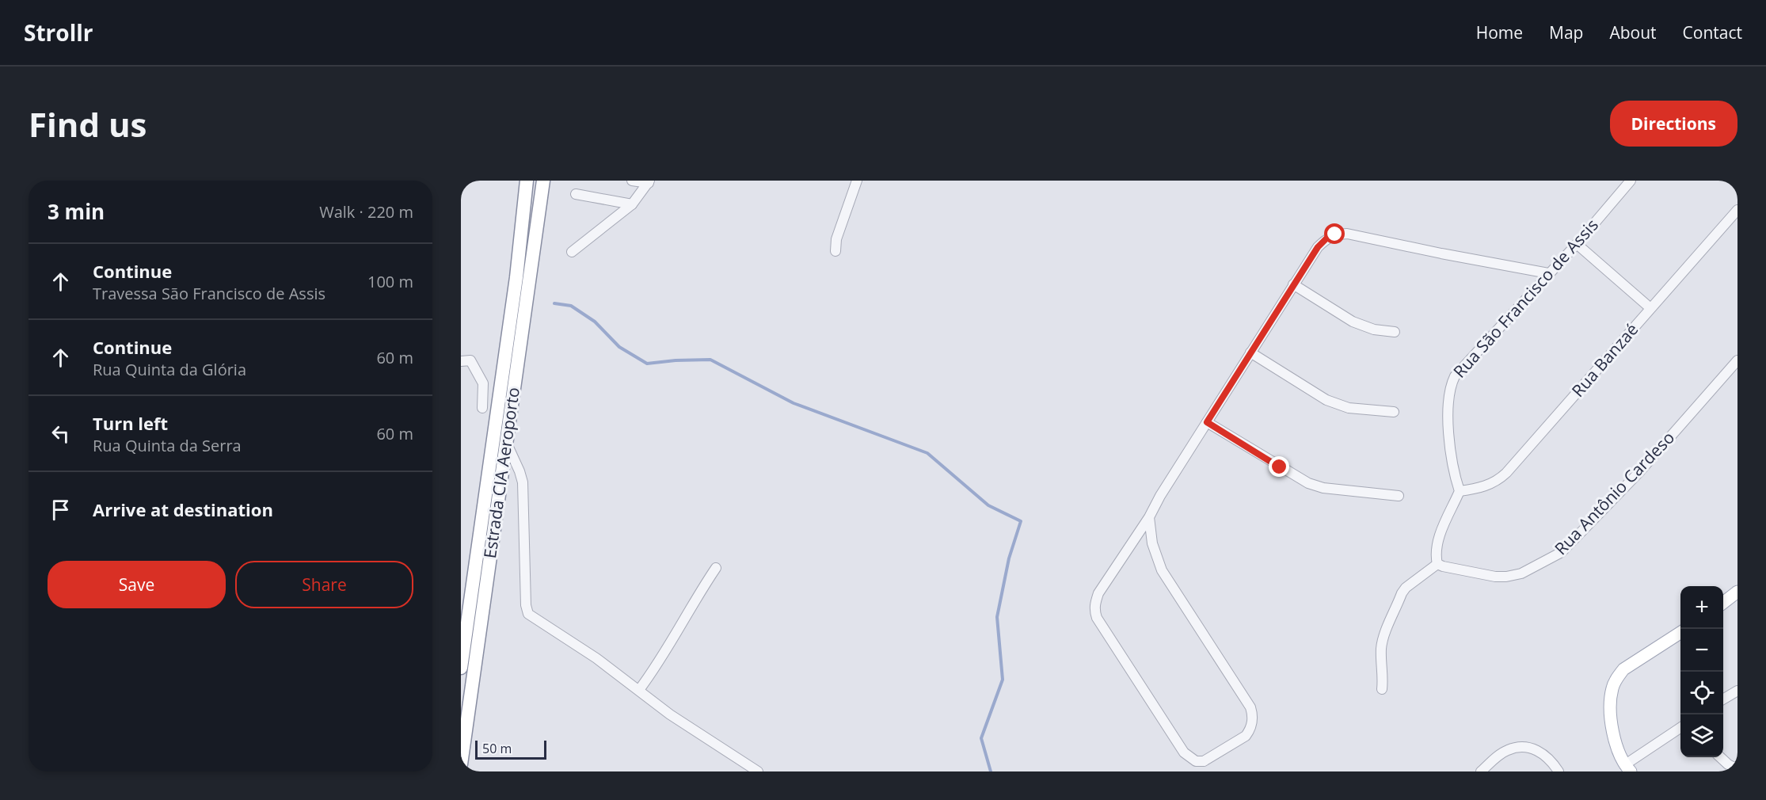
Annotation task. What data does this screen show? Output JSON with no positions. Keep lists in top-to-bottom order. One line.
{"streets":{"highway":["Estrada CIA Aeroporto"],"street":["Rua São Francisco de Assis","Rua Banzaé","Rua Antônio Cardeso"]},"crossings":[["Rua São Francisco de Assis","Rua Banzaé"]],"scale_bar":"50 m","page":{"header":"Strollr","nav":["Home","Map","About","Contact"],"buttons":["Directions",["Save","Share"]],"title":"Find us","heading":["3 min","Walk · 220 m"],"list":[["Continue","Travessa São Francisco de Assis","100 m"],["Continue","Rua Quinta da Glória","60 m"],["Turn left","Rua Quinta da Serra","60 m"],"Arrive at destination"],"map_buttons":["+","−"],"scale":"50 m"}}
